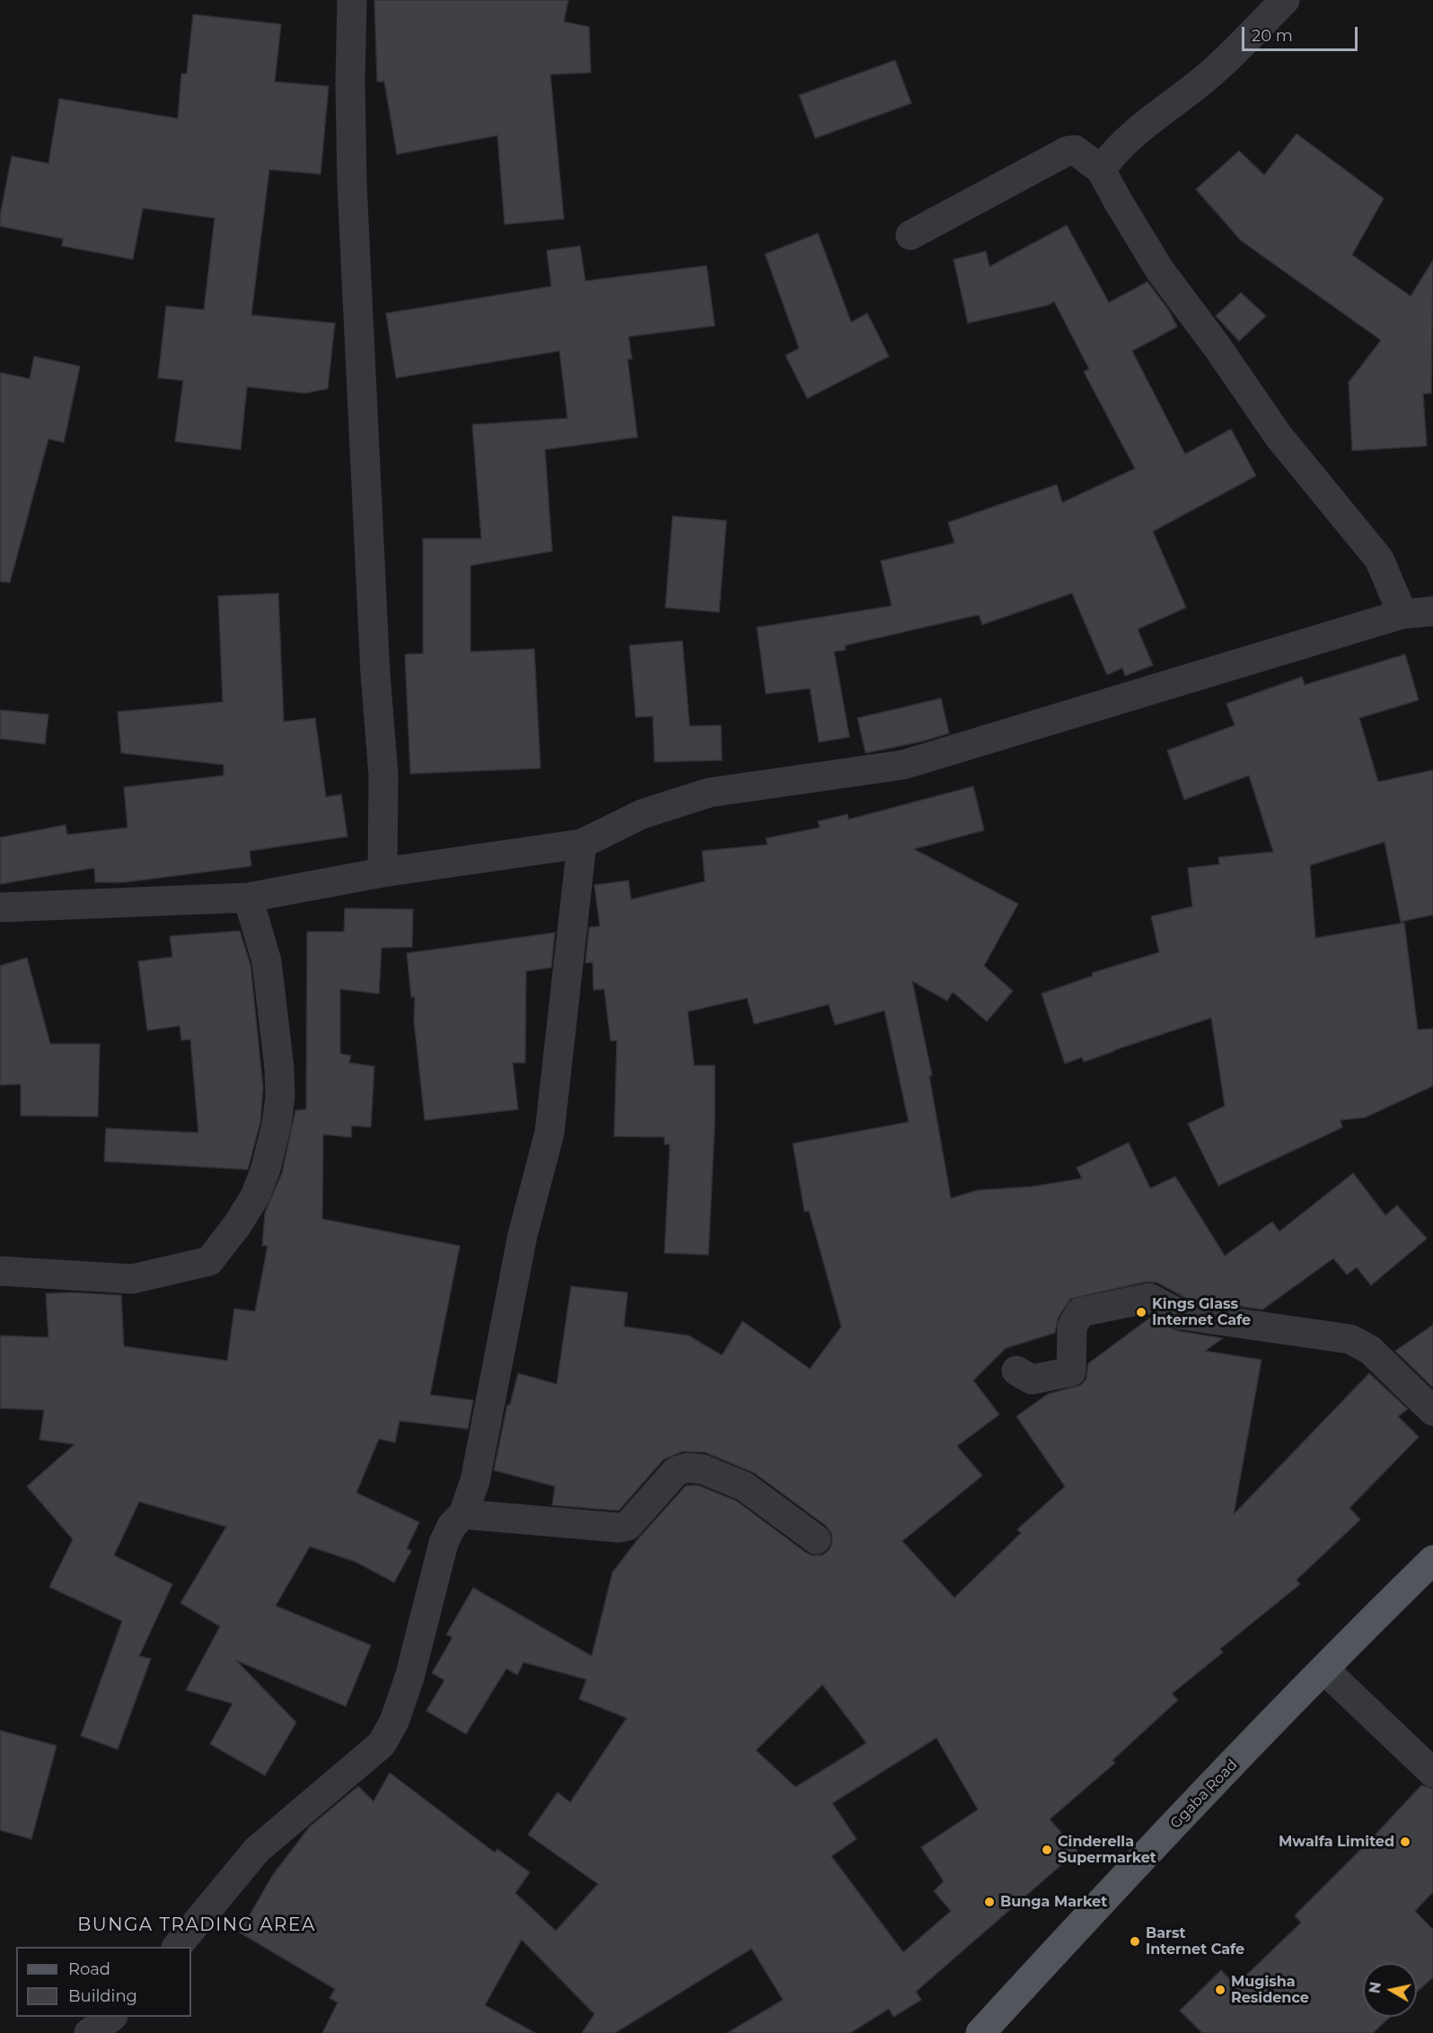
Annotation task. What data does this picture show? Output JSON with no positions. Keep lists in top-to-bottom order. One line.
{"streets":{"main road":["Ggaba Road"]},"districts":["BUNGA TRADING AREA"],"places":["Kings Glass Internet Cafe","Mwalfa Limited","Cinderella Supermarket","Bunga Market","Barst Internet Cafe","Mugisha Residence"],"legend":["Road","Building"],"scale_bar":"20 m","north":"left"}
